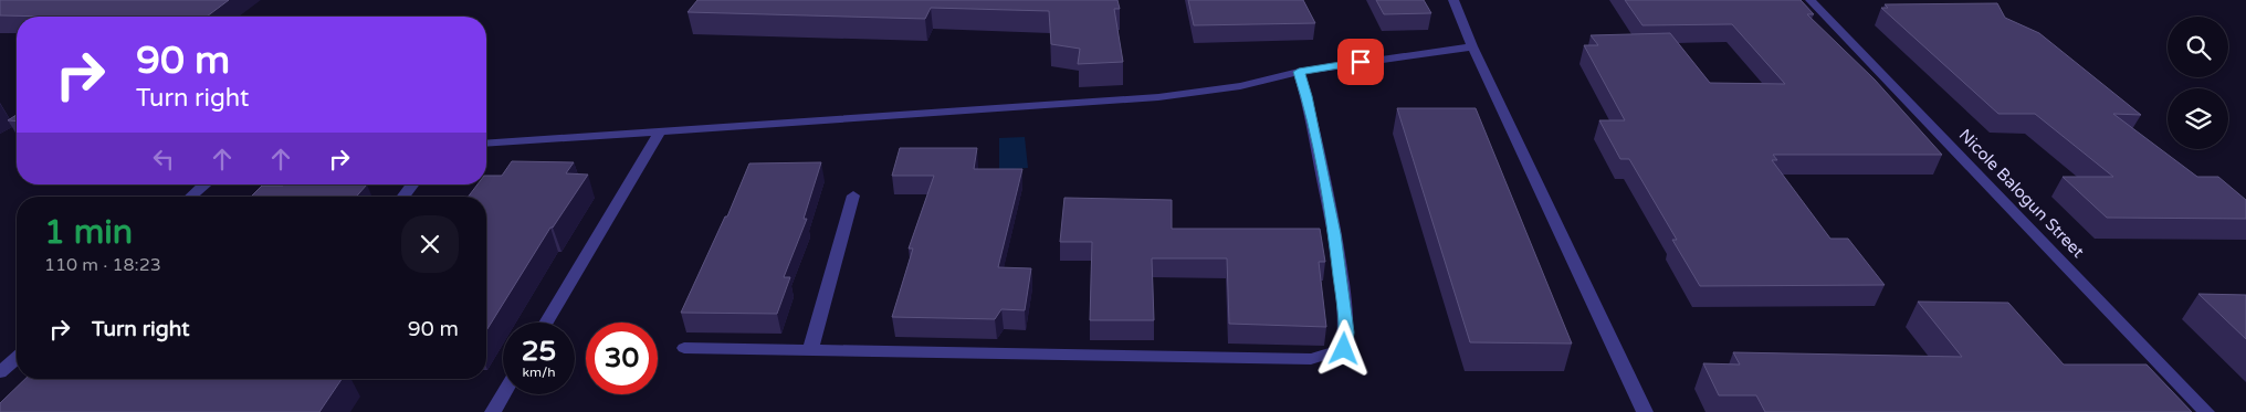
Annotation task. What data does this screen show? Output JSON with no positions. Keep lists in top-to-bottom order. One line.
{"streets":{"street":["Nicole Balogun Street"]},"page":{"turn":["90 m","Turn right"],"heading":["1 min","110 m · 18:23"],"list":[{"name":"Turn right","value":"90 m"}],"speed":"25 km/h","limit":"30"}}
